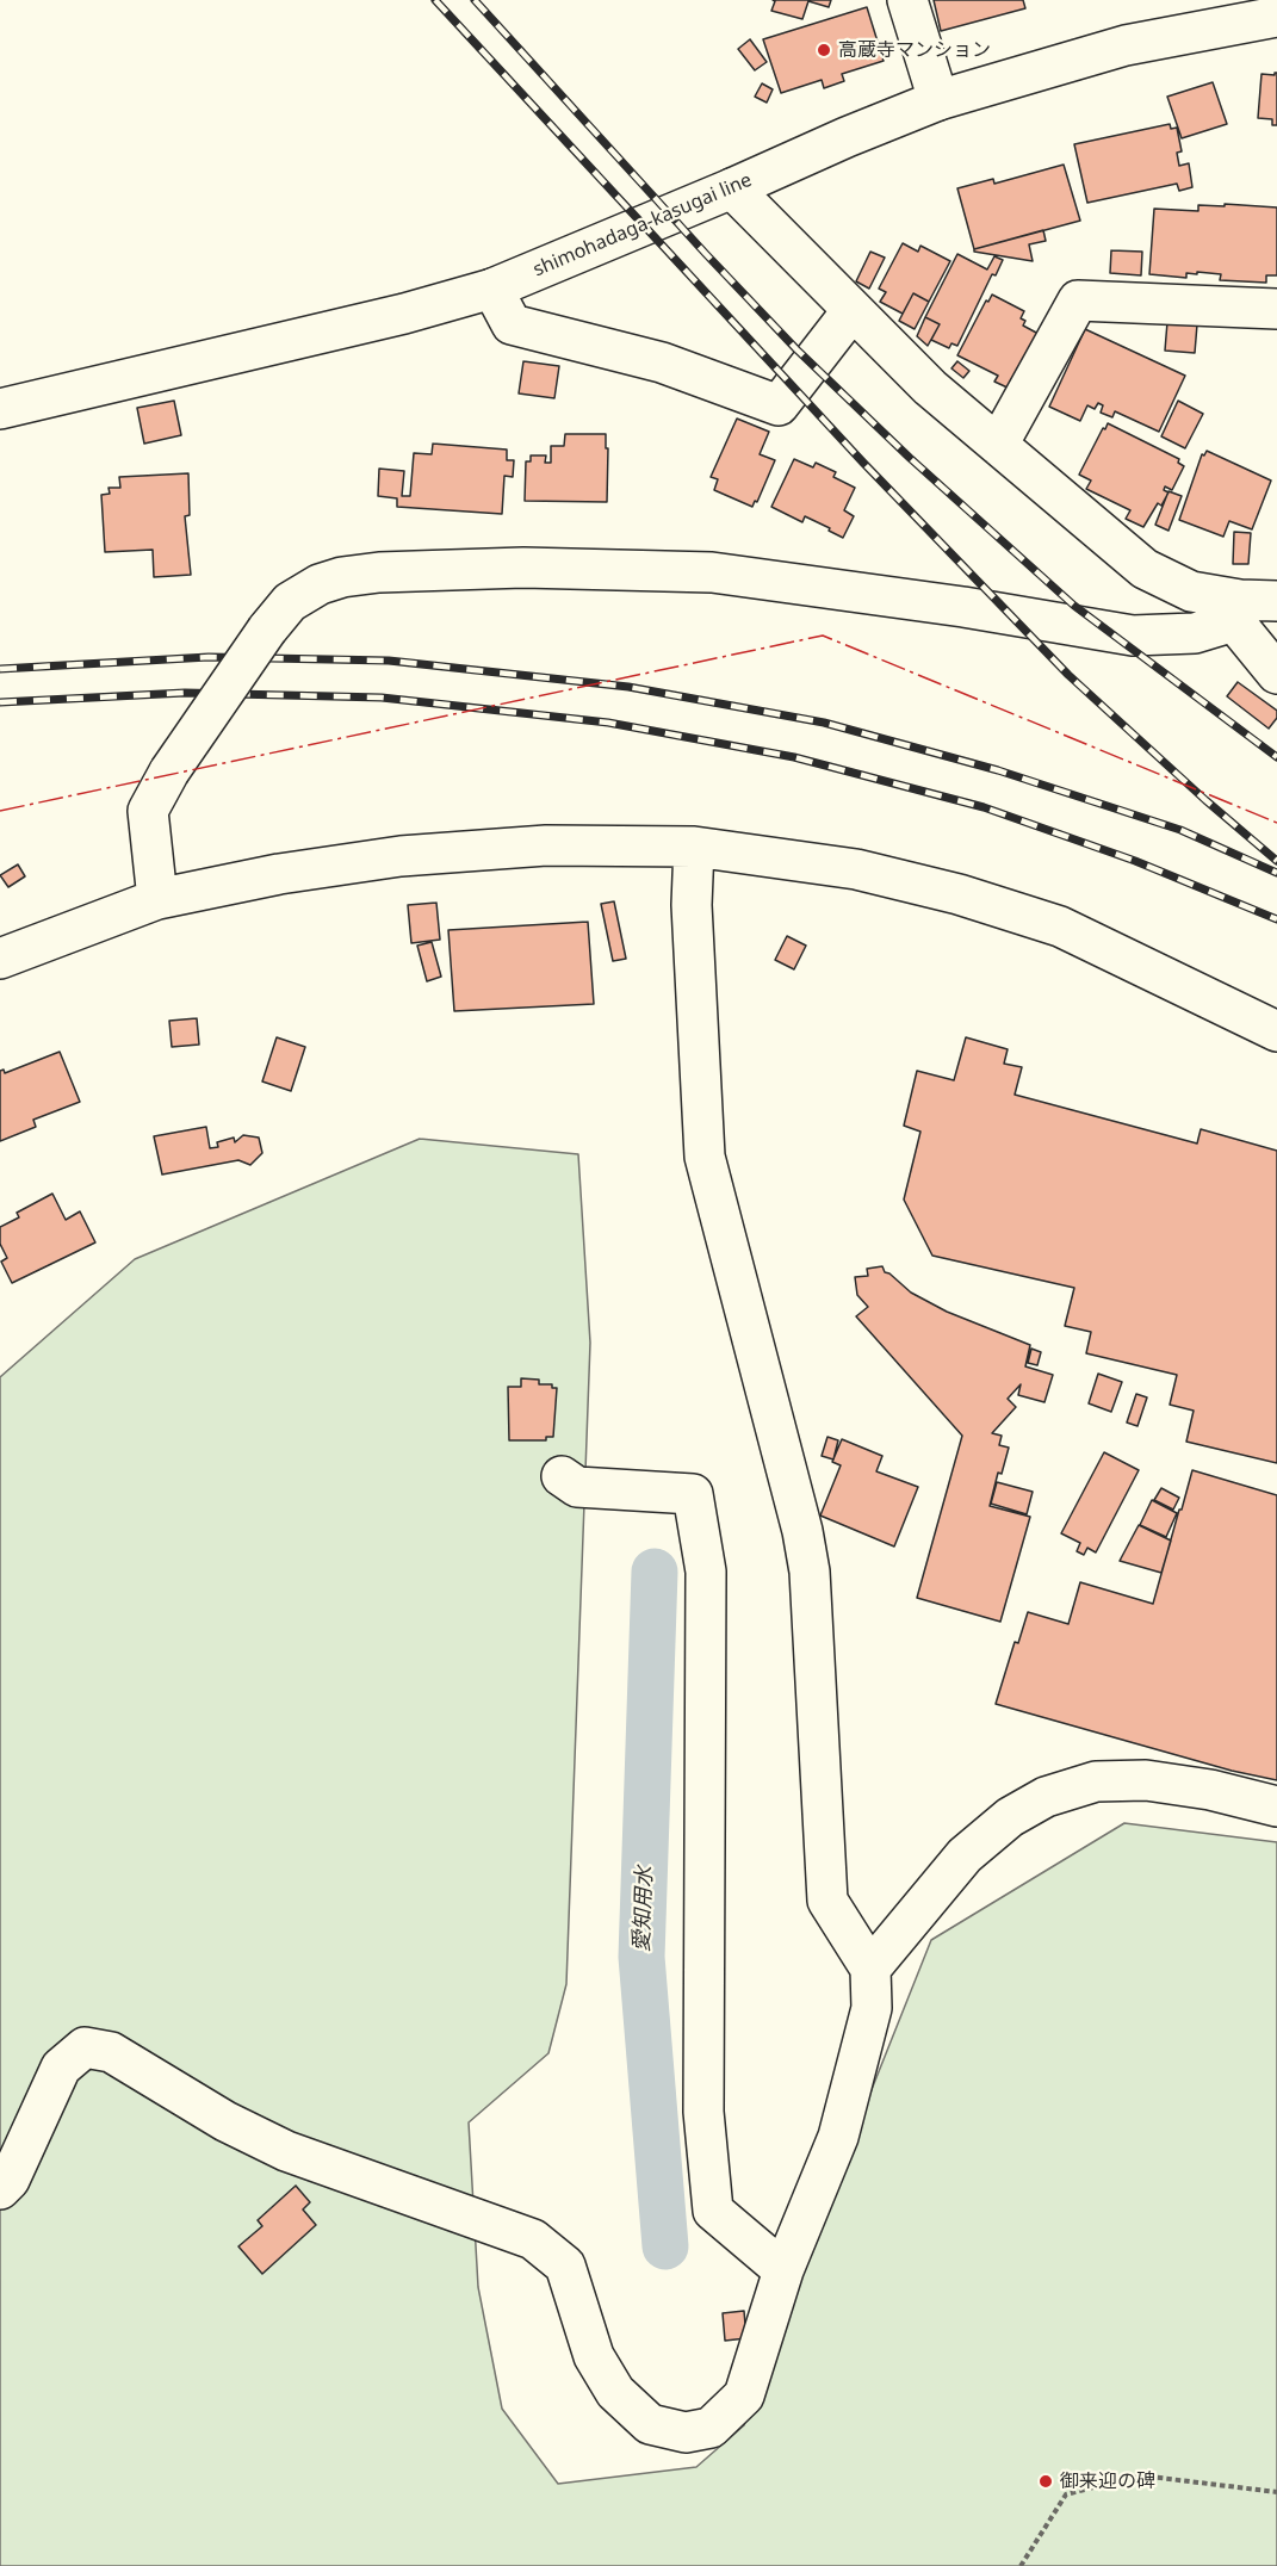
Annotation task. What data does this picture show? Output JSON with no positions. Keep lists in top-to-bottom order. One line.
{"streets":{"street":["shimohadaga-kasugai line"]},"water":["愛知用水"],"places":["高蔵寺マンション","御来迎の碑"]}
